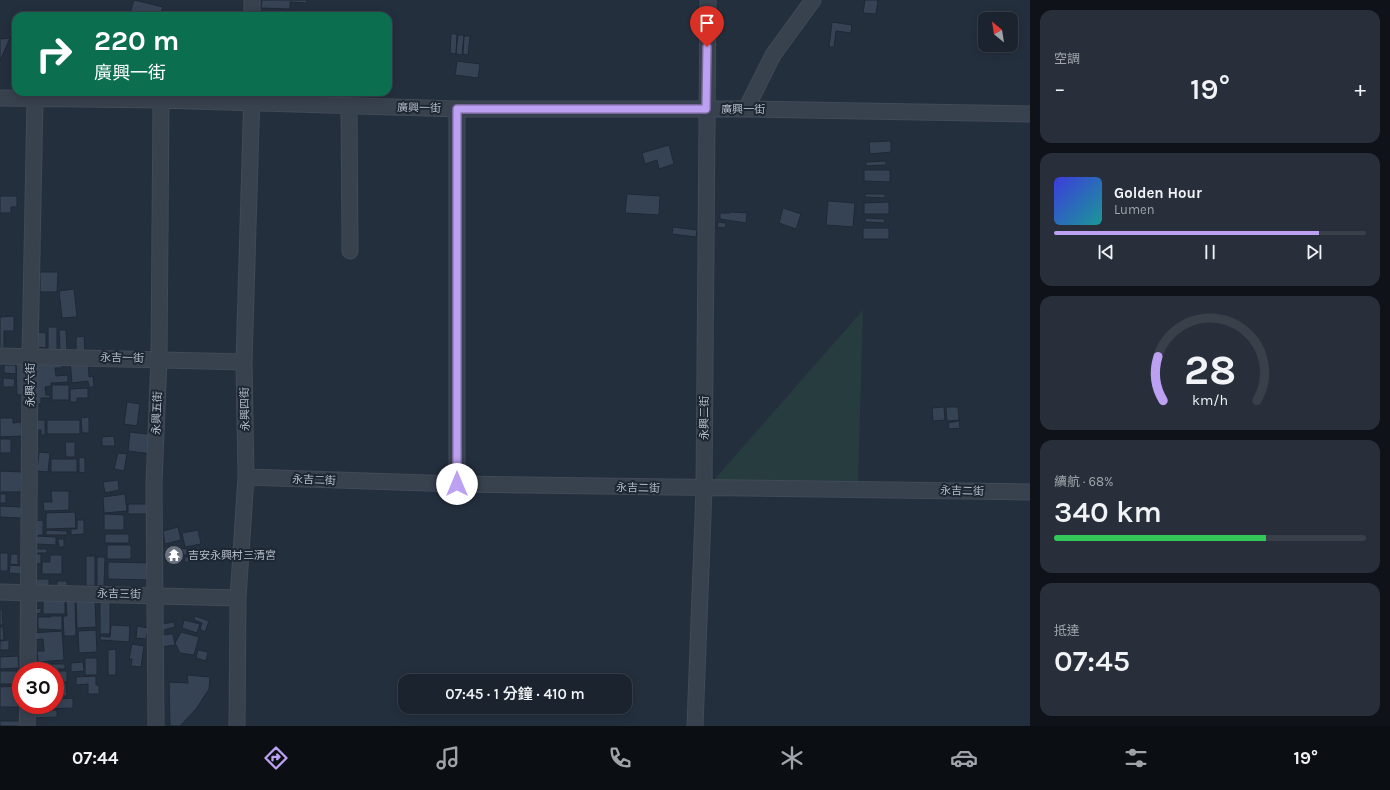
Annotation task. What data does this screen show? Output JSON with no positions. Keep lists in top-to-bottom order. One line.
{"streets":{"street":["廣興一街","永吉一街","永興六街","永興四街","永興五街","永興二街","永吉二街","永吉三街"]},"crossings":[["廣興一街","永興六街"],["廣興一街","永興四街"],["廣興一街","永興五街"],["廣興一街","永興二街"],["永吉一街","永興六街"],["永吉一街","永興四街"],["永吉一街","永興五街"],["永興六街","永吉三街"],["永興四街","永吉二街"],["永興四街","永吉三街"],["永興五街","永吉三街"],["永興二街","永吉二街"]],"places":{"temple":["吉安永興村三清宮"]},"north":"top left","page":{"tile":["空調",["續航 · 68%","340 km"],["抵達","07:45"]],"turn":["220 m","廣興一街"],"heat":["−","19°","+"],"song":["Golden Hour","Lumen"],"limit":"30","trip":"07:45 · 1 分鐘 · 410 m","tabs":["07:44","19°"],"gauge":["28","km/h"]}}
